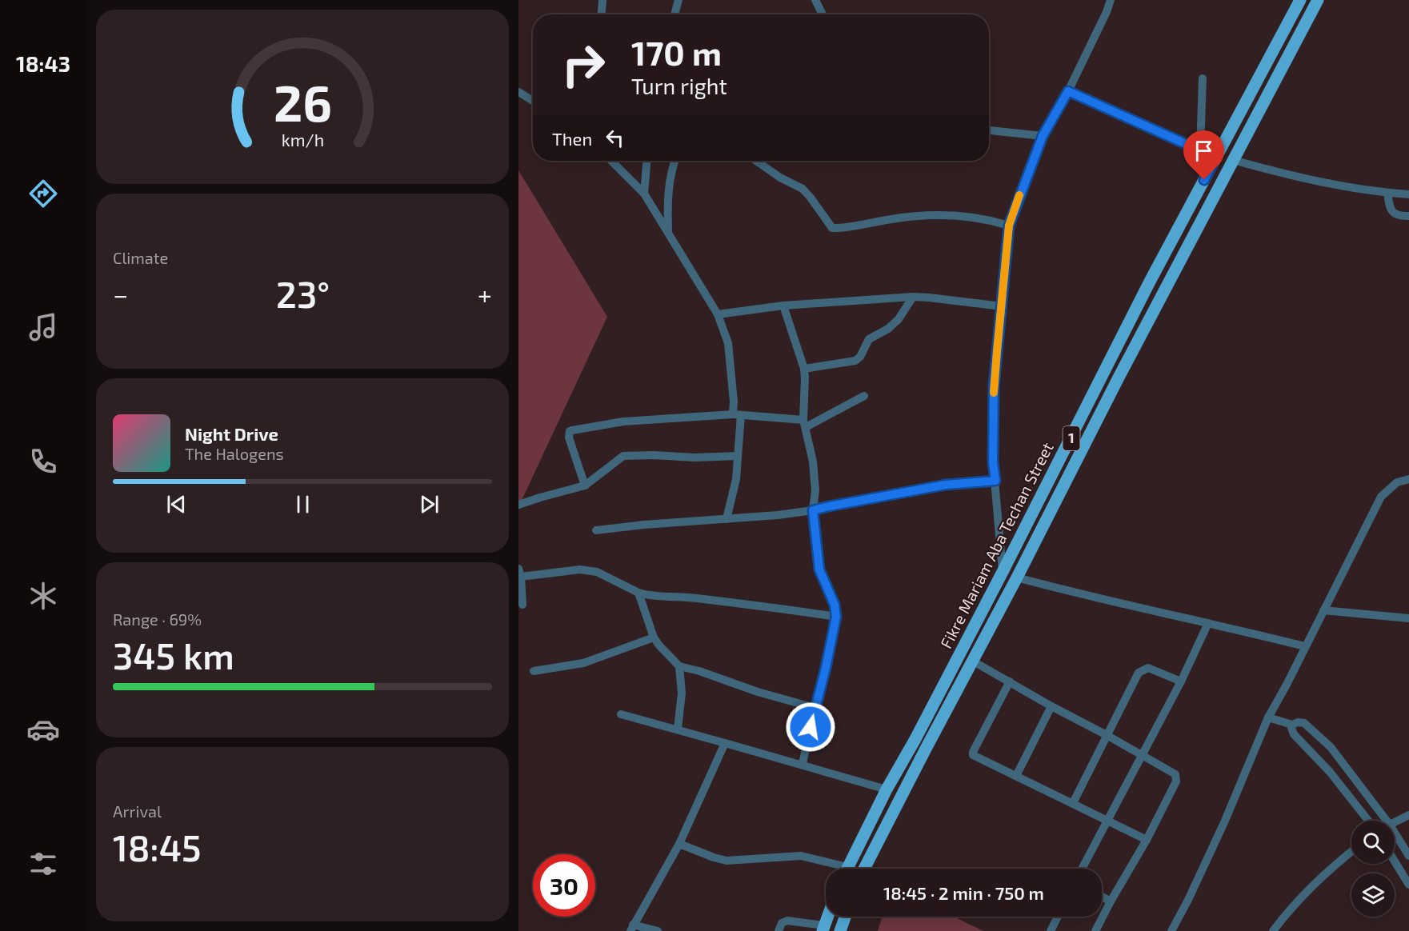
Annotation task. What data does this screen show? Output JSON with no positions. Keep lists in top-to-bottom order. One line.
{"streets":{"main road":["1","Fikre Mariam Aba Techan Street"]},"page":{"tabs":"18:43","turn":["170 m","Turn right"],"then":"Then","tile":["Climate",["Range · 69%","345 km"],["Arrival","18:45"]],"heat":["−","23°","+"],"song":["Night Drive","The Halogens"],"limit":"30","trip":"18:45 · 2 min · 750 m","gauge":["26","km/h"]}}
